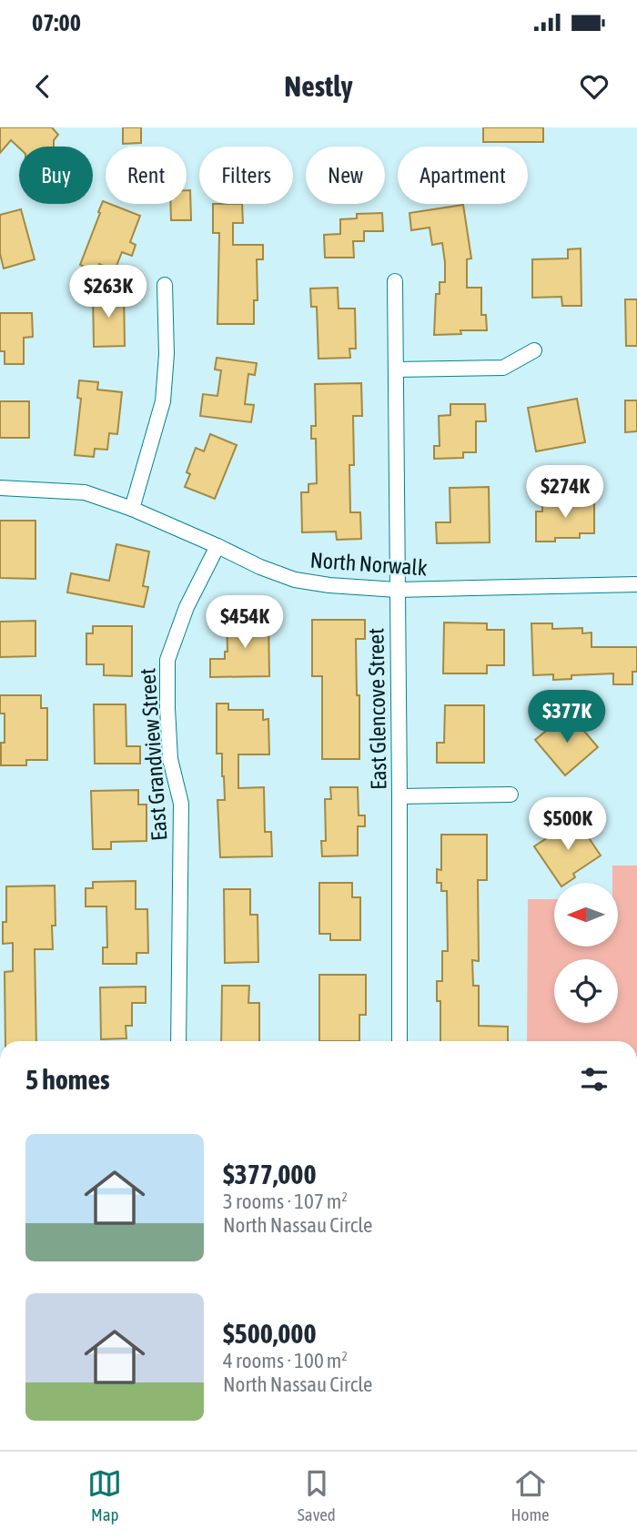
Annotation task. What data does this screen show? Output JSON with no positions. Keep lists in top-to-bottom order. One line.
{"streets":{"street":["North Norwalk","East Glencove Street","East Grandview Street"]},"crossings":[["North Norwalk","East Glencove Street"],["North Norwalk","East Grandview Street"]],"north":"left","page":{"status":"07:00","header":"Nestly","chip":["Buy","Rent","Filters","New","Apartment"],"price":["$263K","$274K","$454K","$377K","$500K"],"heading":"5 homes","list":[{"name":"$377,000","note":"3 rooms · 107 m² · North Nassau Circle"},{"name":"$500,000","note":"4 rooms · 100 m² · North Nassau Circle"}],"tabs":["Map","Saved","Home"]}}
